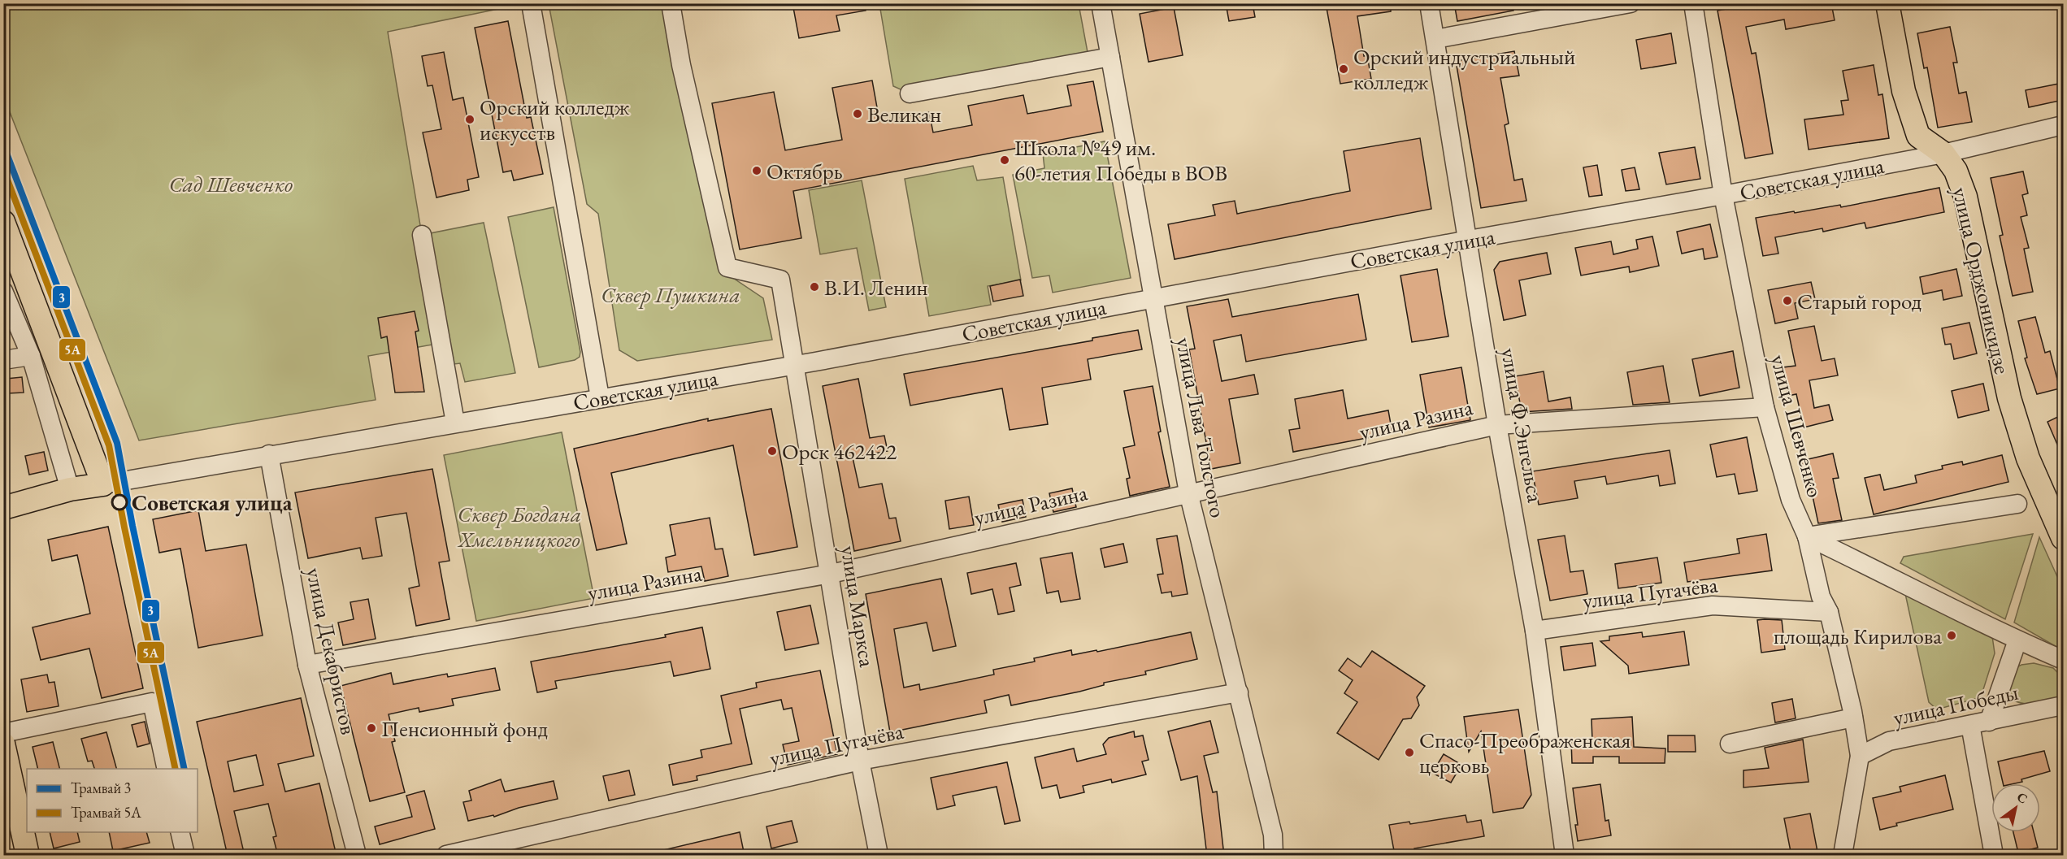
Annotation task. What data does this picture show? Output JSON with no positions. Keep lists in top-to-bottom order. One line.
{"streets":{"main road":["Советская улица","улица Орджоникидзе"],"street":["улица Разина","улица Ф.Энгельса","улица Шевченко","улица Льва Толстого","улица Пугачёва","улица Маркса","улица Декабристов","улица Победы"]},"crossings":[["Советская улица","улица Орджоникидзе"],["Советская улица","улица Ф.Энгельса"],["Советская улица","улица Шевченко"],["Советская улица","улица Льва Толстого"],["Советская улица","улица Маркса"],["Советская улица","улица Декабристов"],["улица Разина","улица Ф.Энгельса"],["улица Разина","улица Шевченко"],["улица Разина","улица Льва Толстого"],["улица Разина","улица Маркса"],["улица Разина","улица Декабристов"],["улица Ф.Энгельса","улица Пугачёва"],["улица Шевченко","улица Пугачёва"],["улица Шевченко","улица Победы"],["улица Льва Толстого","улица Пугачёва"],["улица Пугачёва","улица Маркса"]],"parks":["Сад Шевченко","Сквер Пушкина","Сквер Богдана Хмельницкого"],"places":["Орский индустриальный колледж","Великан","Орский колледж искусств","Школа №49 им. 60-летия Победы в ВОВ","Октябрь","В.И. Ленин","Старый город","Орск 462422","Советская улица","площадь Кирилова","Пенсионный фонд","Спасо-Преображенская церковь"],"lines":["tram line 3","tram line 5А"],"legend":["Трамвай 3","Трамвай 5А"],"north":"top right"}
